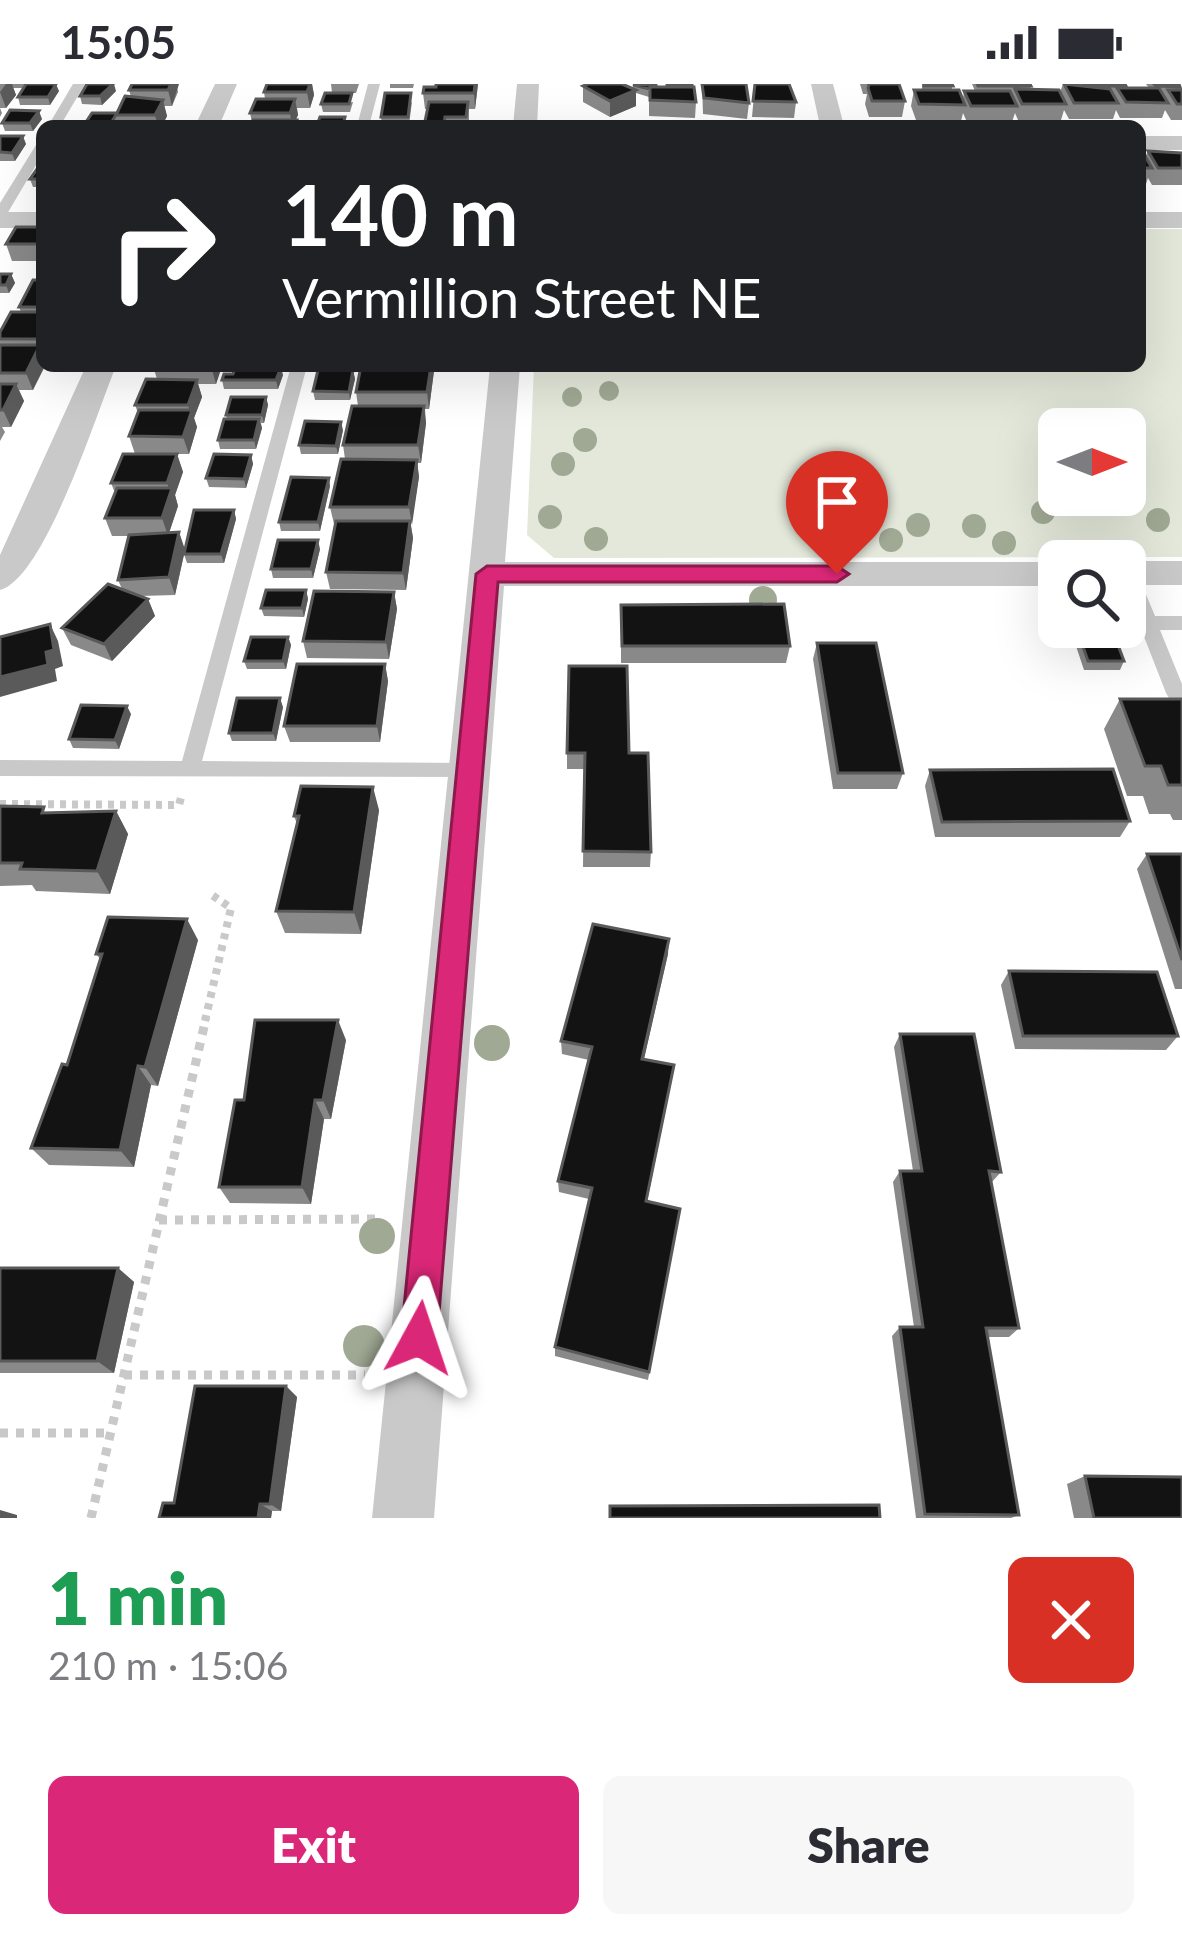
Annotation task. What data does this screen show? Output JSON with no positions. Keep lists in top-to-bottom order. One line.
{"north":"right","page":{"status":"15:05","turn":["140 m","Vermillion Street NE"],"heading":["1 min","210 m · 15:06"],"buttons":["Exit","Share"]}}
